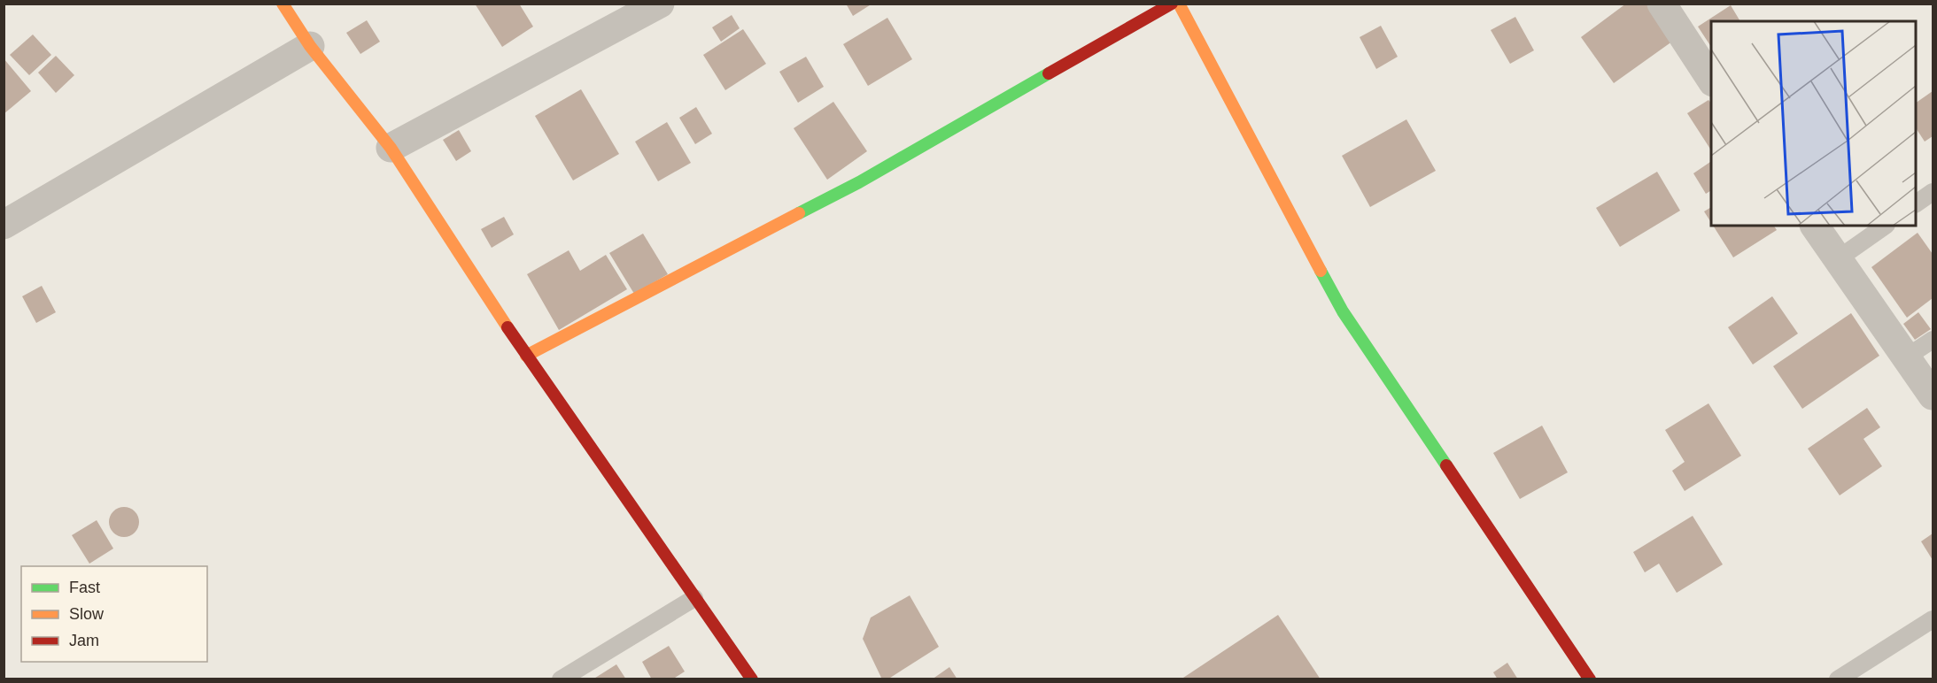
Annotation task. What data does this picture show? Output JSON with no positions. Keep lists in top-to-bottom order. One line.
{"legend":["Fast","Slow","Jam"]}
